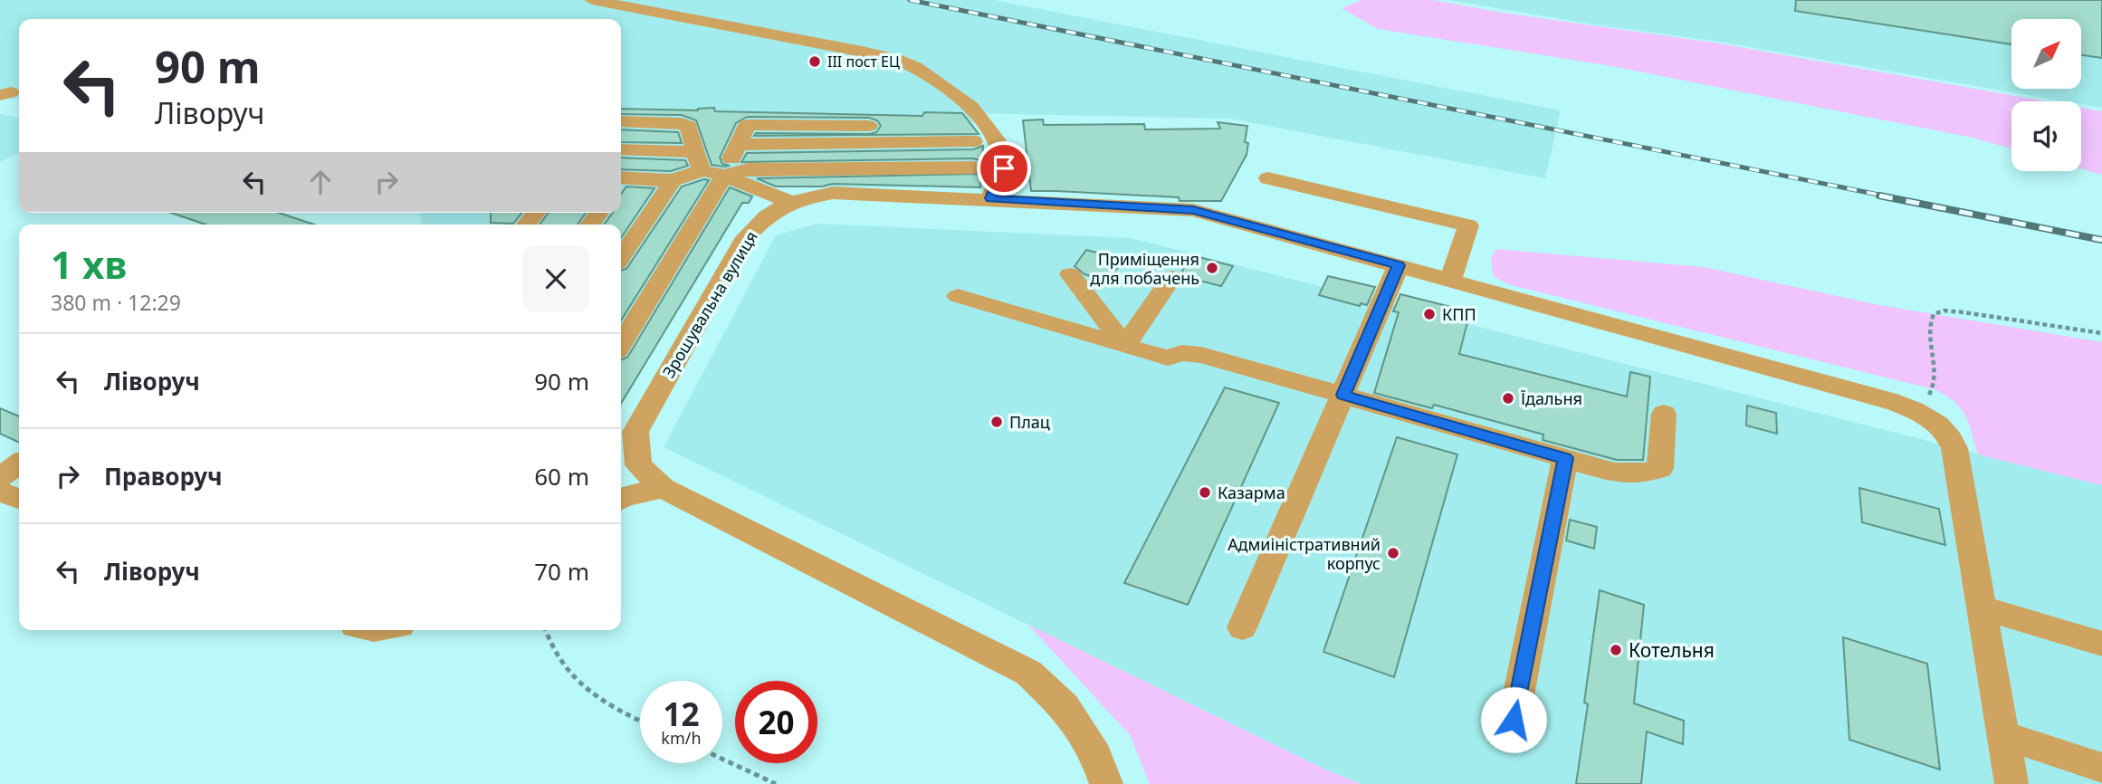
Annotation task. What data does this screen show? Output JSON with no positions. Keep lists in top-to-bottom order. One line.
{"streets":{"street":["Зрошувальна вулиця"]},"places":["III пост ЕЦ","Приміщення для побачень","КПП","Їдальня","Плац","Казарма","Адмиіністративний корпус","Котельня"],"north":"top right","page":{"turn":["90 m","Ліворуч"],"heading":["1 хв","380 m · 12:29"],"list":[{"name":"Ліворуч","value":"90 m"},{"name":"Праворуч","value":"60 m"},{"name":"Ліворуч","value":"70 m"}],"speed":"12 km/h","limit":"20"}}
